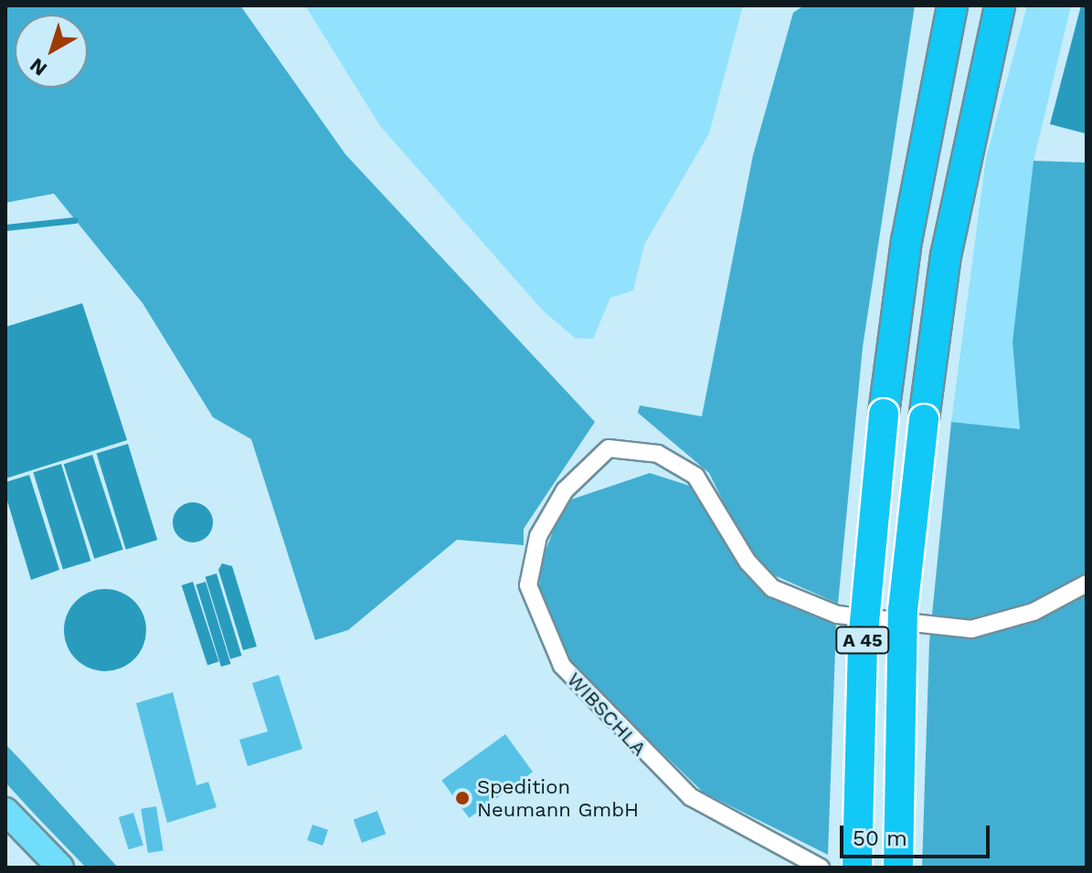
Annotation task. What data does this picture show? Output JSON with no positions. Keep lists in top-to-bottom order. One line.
{"streets":{"highway":["A 45"],"street":["WIBSCHLA"]},"places":["Spedition Neumann GmbH"],"scale_bar":"50 m","north":"bottom left"}
